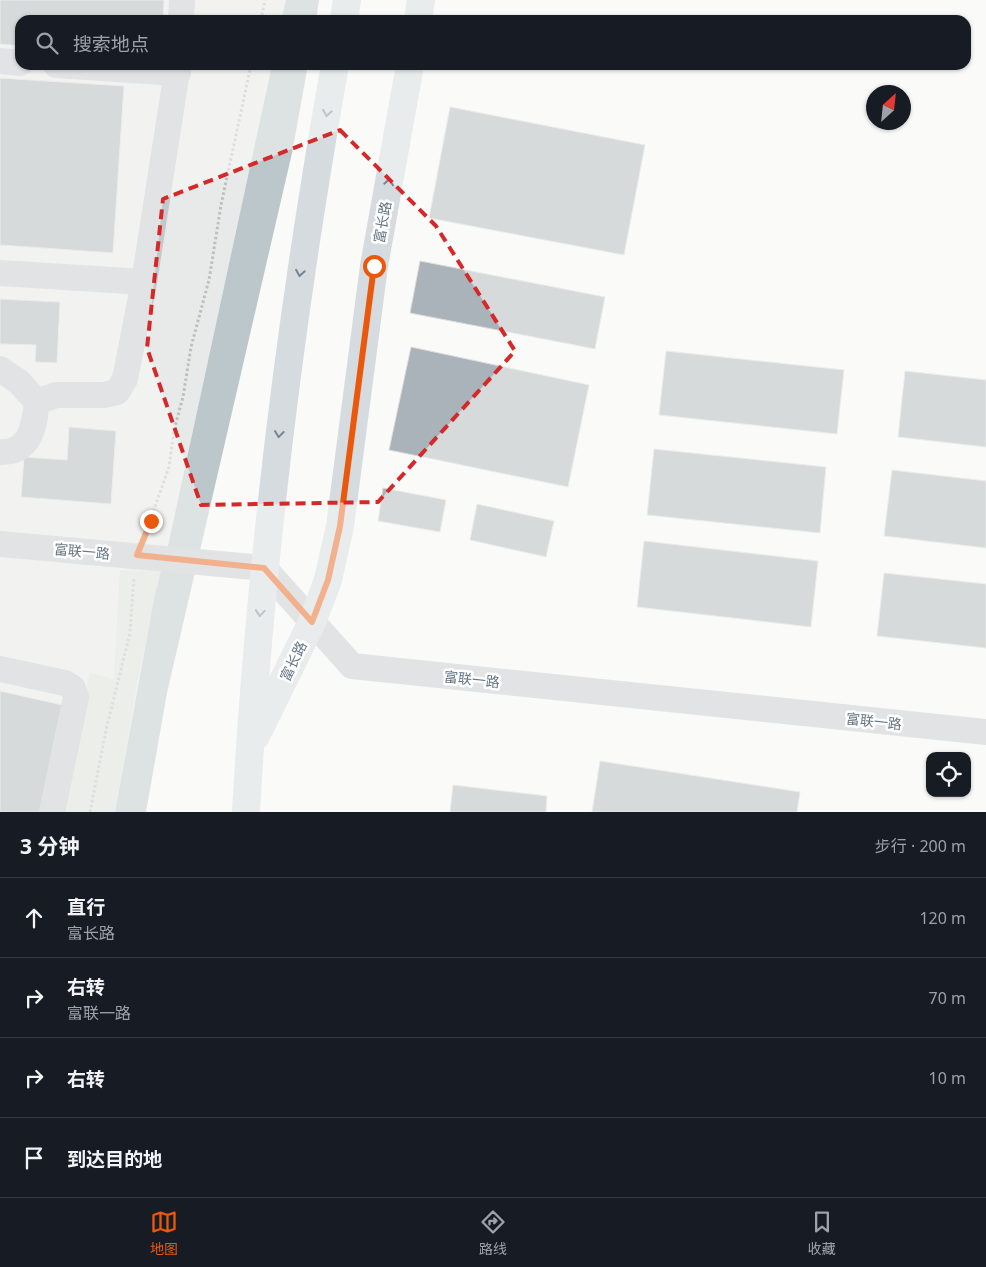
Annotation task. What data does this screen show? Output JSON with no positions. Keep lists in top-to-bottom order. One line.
{"streets":{"main road":["富长路"],"street":["富联一路"]},"crossings":[["富长路","富联一路"]],"north":"top right","page":{"search":"搜索地点","heading":["3 分钟","步行 · 200 m"],"list":[["直行","富长路","120 m"],["右转","富联一路","70 m"],["右转","10 m"],"到达目的地"],"nav":["地图","路线","收藏"]}}
